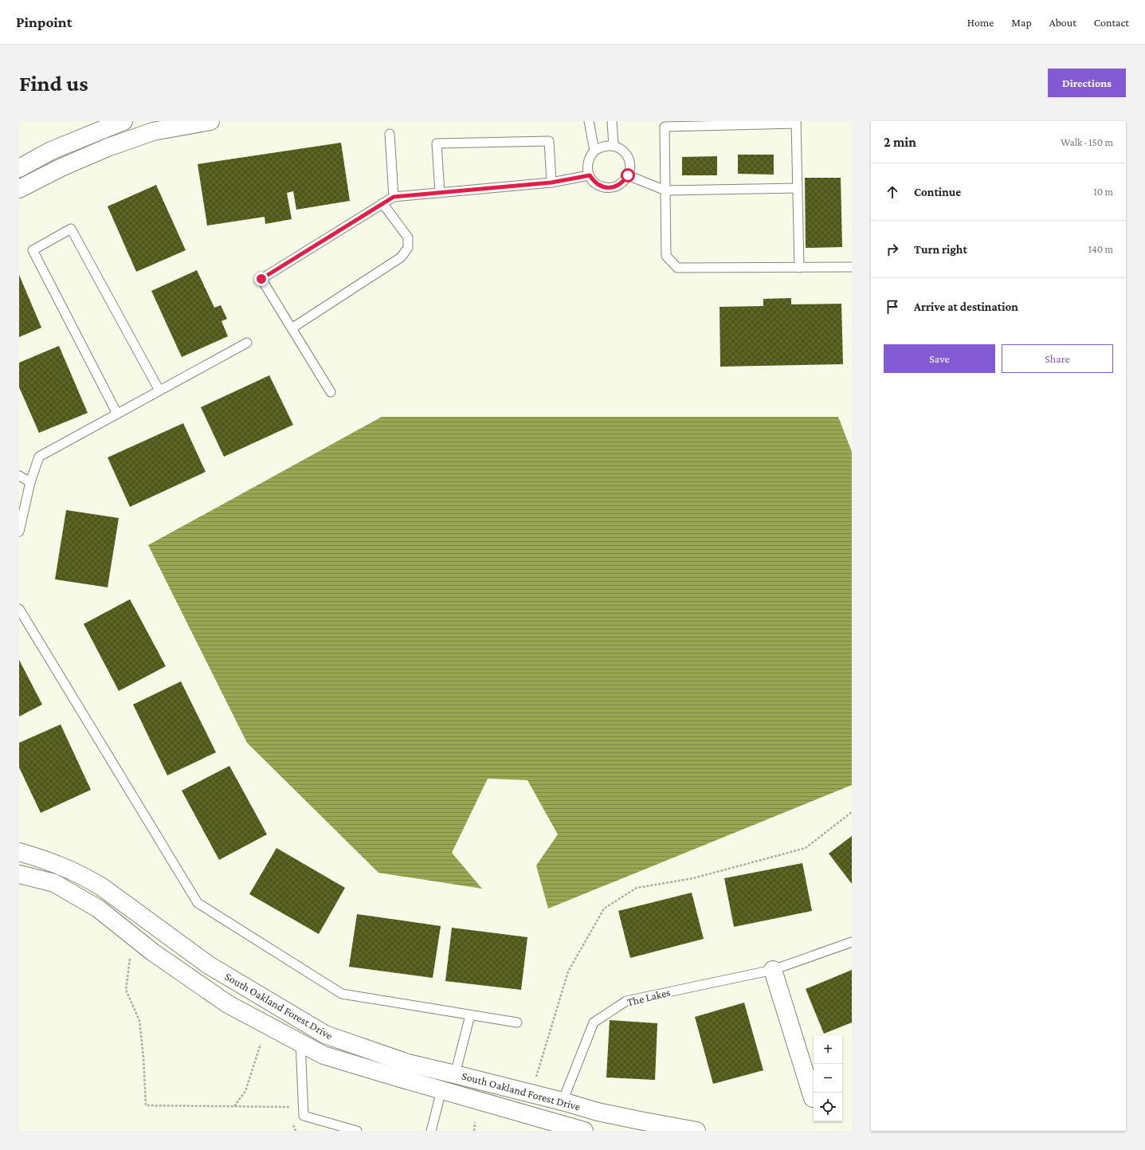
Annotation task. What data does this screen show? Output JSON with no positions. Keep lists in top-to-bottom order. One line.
{"streets":{"street":["South Oakland Forest Drive"],"lane":["The Lakes"]},"crossings":[["The Lakes","South Oakland Forest Drive"]],"page":{"header":"Pinpoint","nav":["Home","Map","About","Contact"],"buttons":["Directions",["Save","Share"]],"title":"Find us","heading":["2 min","Walk · 150 m"],"list":[["Continue","10 m"],["Turn right","140 m"],"Arrive at destination"],"map_buttons":["+","−"]}}
